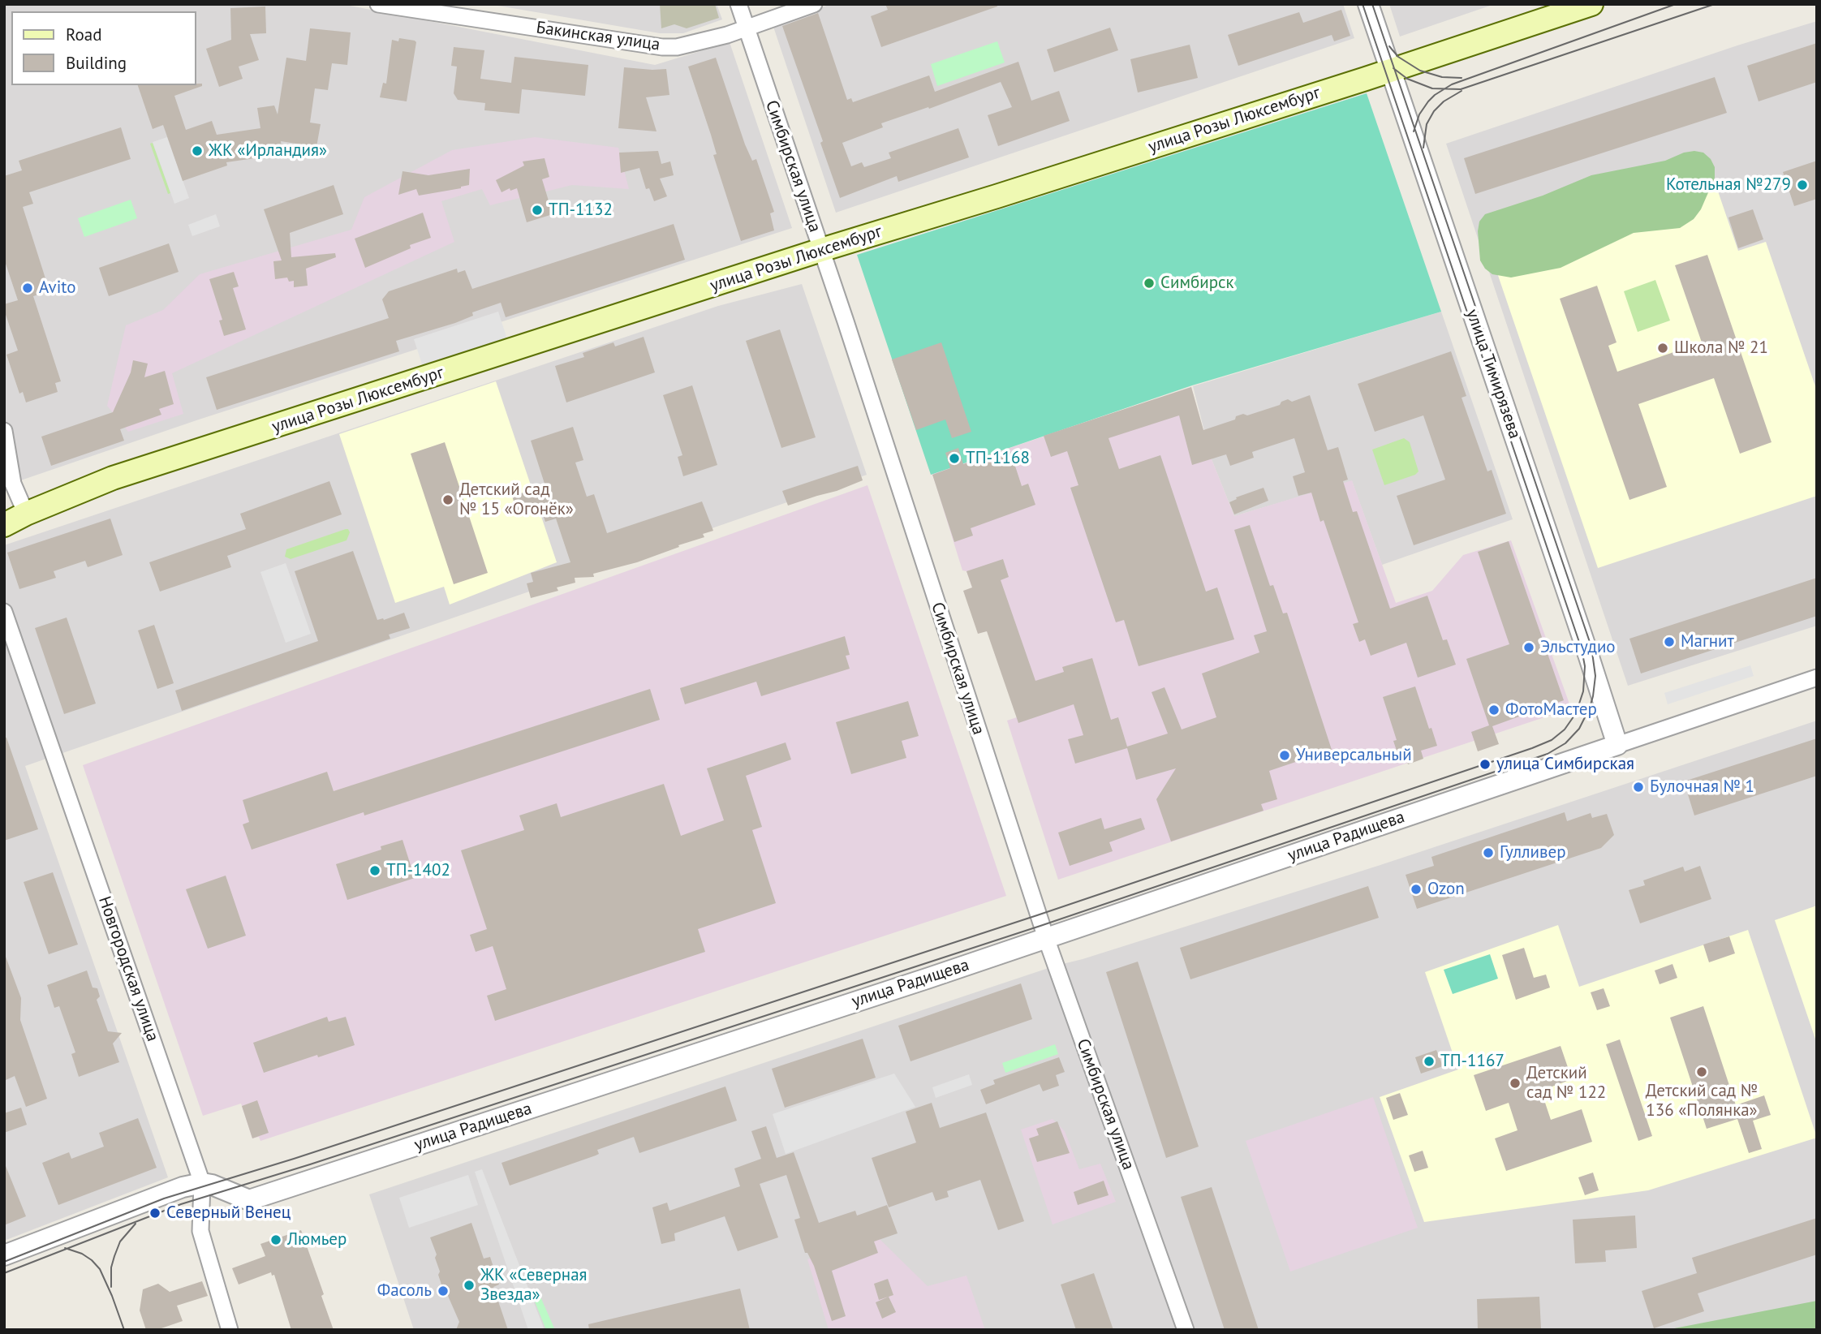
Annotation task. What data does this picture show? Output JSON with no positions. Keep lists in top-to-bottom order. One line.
{"streets":{"main road":["улица Розы Люксембург"],"street":["Бакинская улица","Симбирская улица","улица Тимирязева","улица Радищева","Новгородская улица"]},"crossings":[["Бакинская улица","Симбирская улица"],["улица Розы Люксембург","Симбирская улица"],["улица Розы Люксембург","улица Тимирязева"],["Симбирская улица","улица Радищева"],["улица Тимирязева","улица Радищева"],["улица Радищева","Новгородская улица"]],"places":["ЖК «Ирландия»","Котельная №279","ТП-1132","Симбирск","Avito","Школа № 21","ТП-1168","Детский сад № 15 «Огонёк»","Магнит","Эльстудио","ФотоМастер","Универсальный","улица Симбирская","Булочная № 1","Гулливер","ТП-1402","Ozon","ТП-1167","Детский сад № 136 «Полянка»","Детский сад № 122","Северный Венец","Люмьер","ЖК «Северная Звезда»","Фасоль"],"legend":["Road","Building"]}
